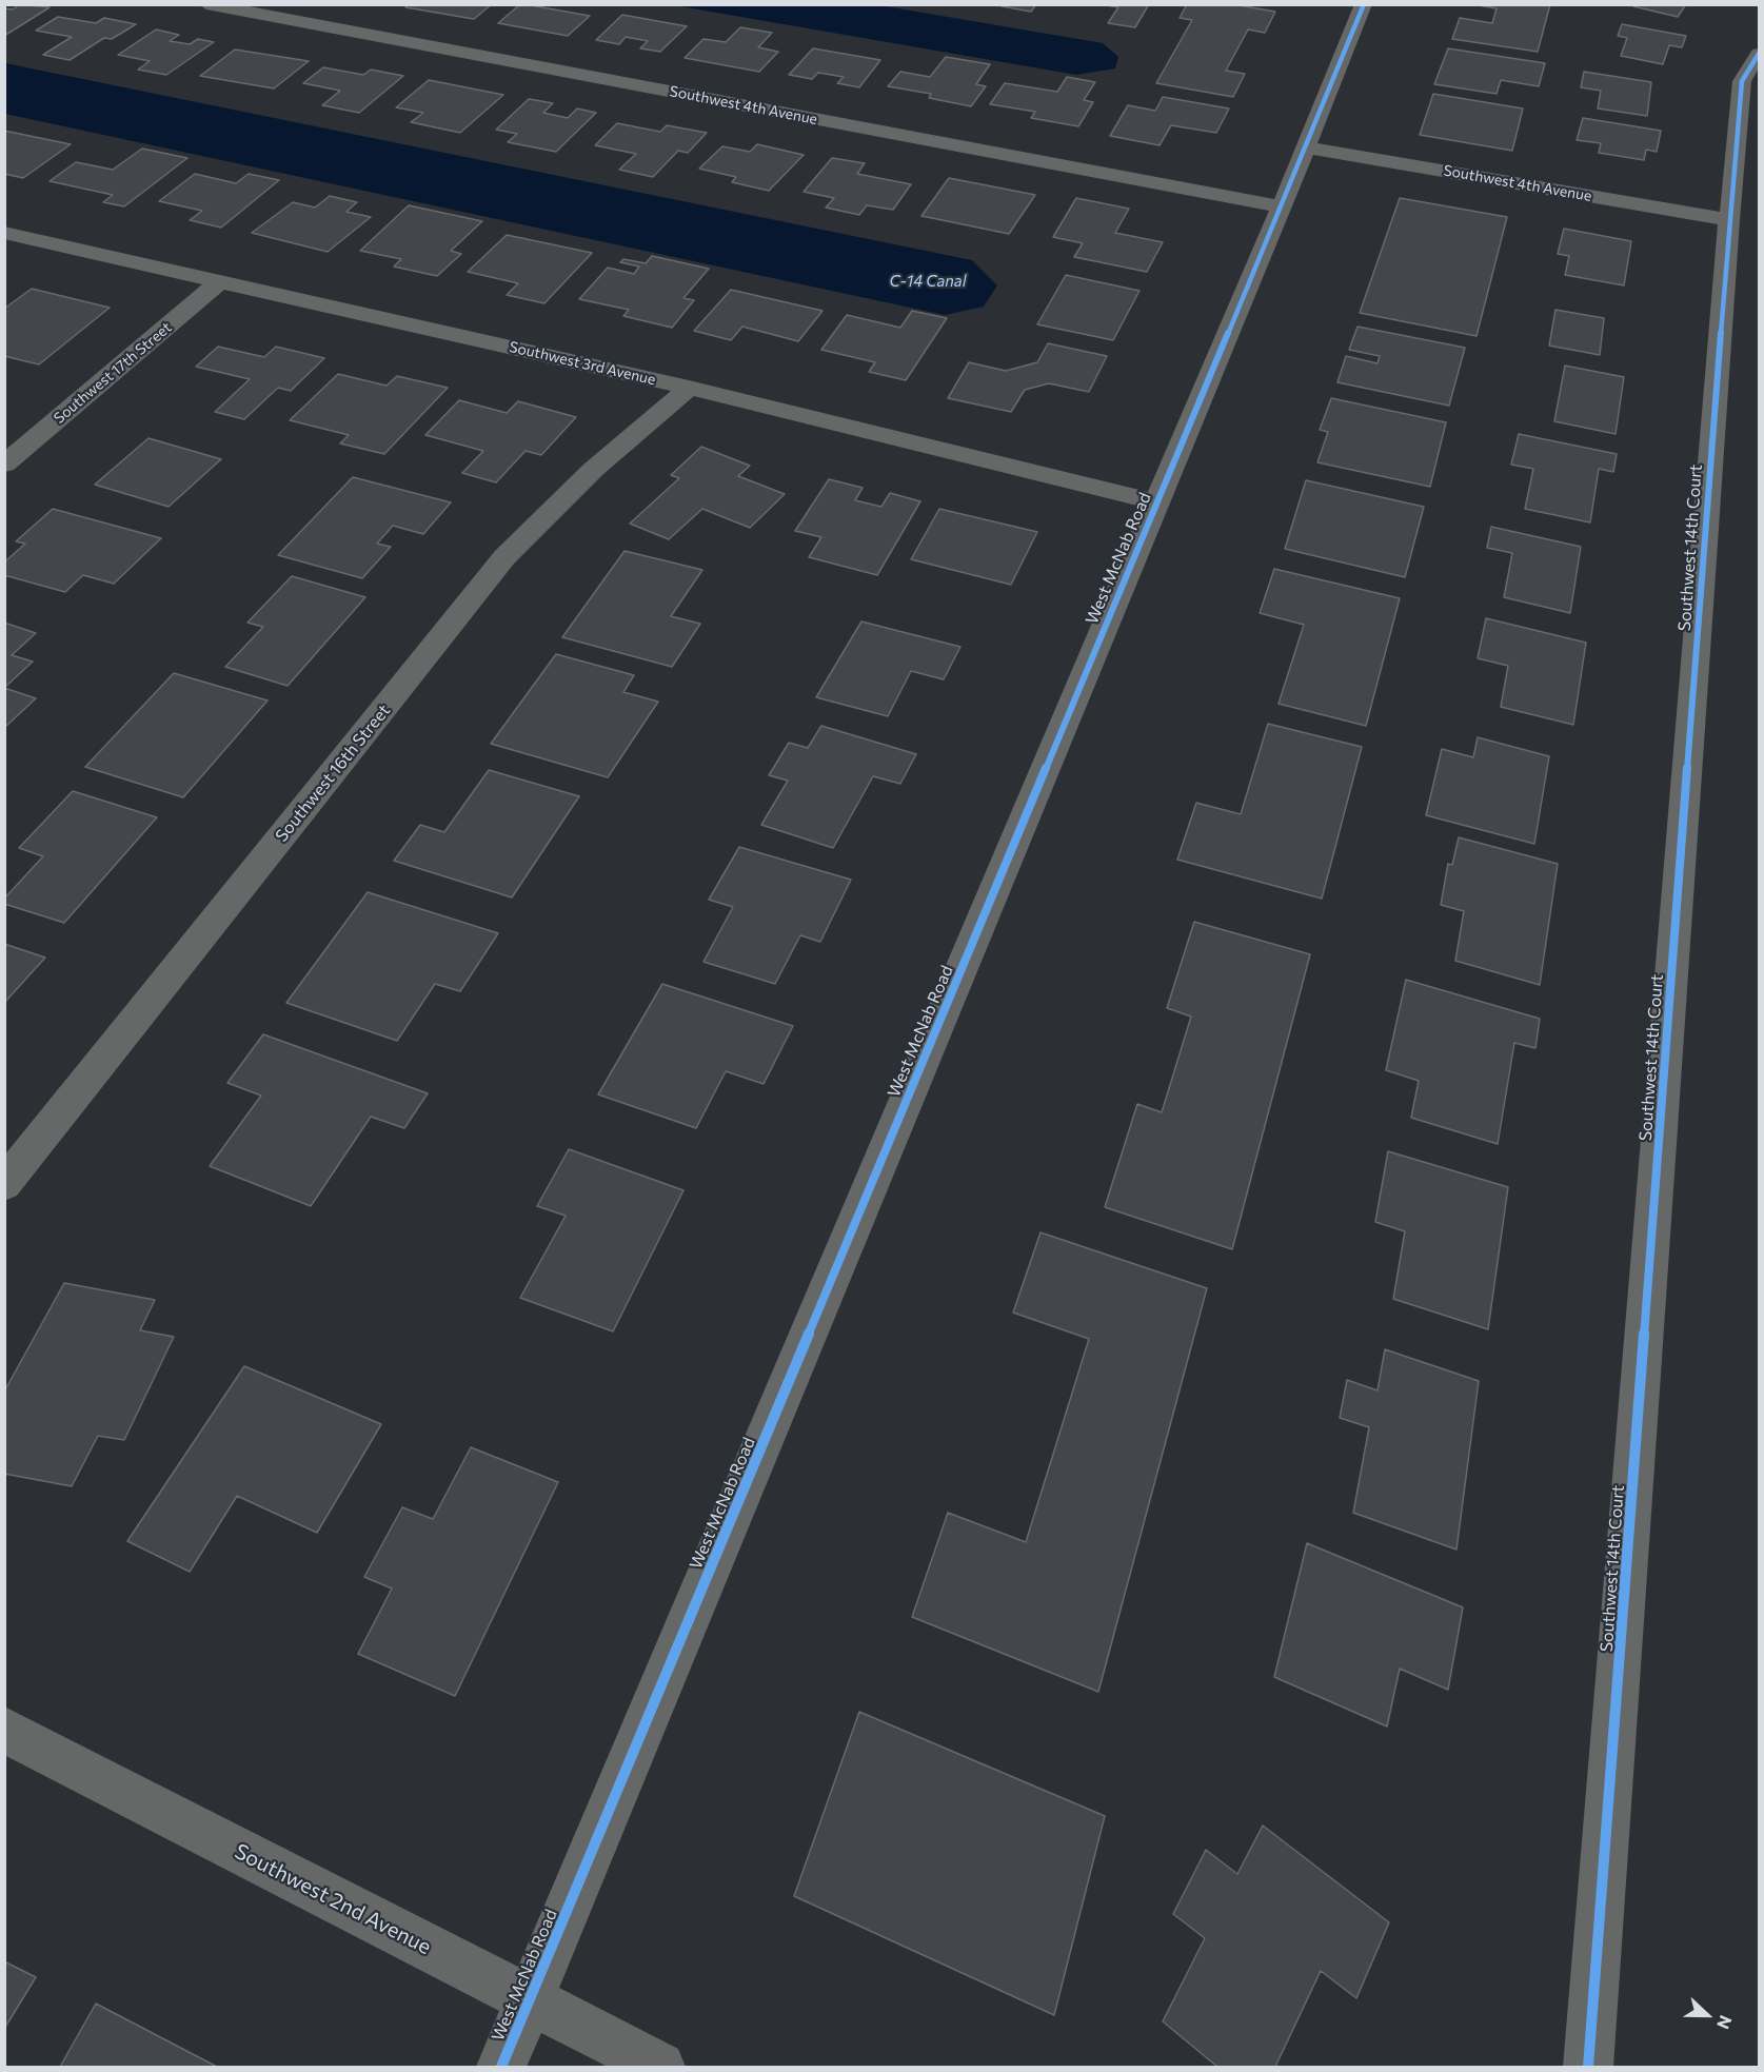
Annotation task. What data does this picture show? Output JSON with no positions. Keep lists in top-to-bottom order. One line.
{"streets":{"street":["Southwest 4th Avenue","Southwest 3rd Avenue","Southwest 17th Street","Southwest 14th Court","West McNab Road","Southwest 16th Street","Southwest 2nd Avenue"]},"crossings":[["Southwest 4th Avenue","Southwest 14th Court"],["Southwest 4th Avenue","West McNab Road"],["Southwest 3rd Avenue","Southwest 17th Street"],["Southwest 3rd Avenue","West McNab Road"],["Southwest 3rd Avenue","Southwest 16th Street"],["West McNab Road","Southwest 2nd Avenue"]],"water":["C-14 Canal"],"north":"right"}
